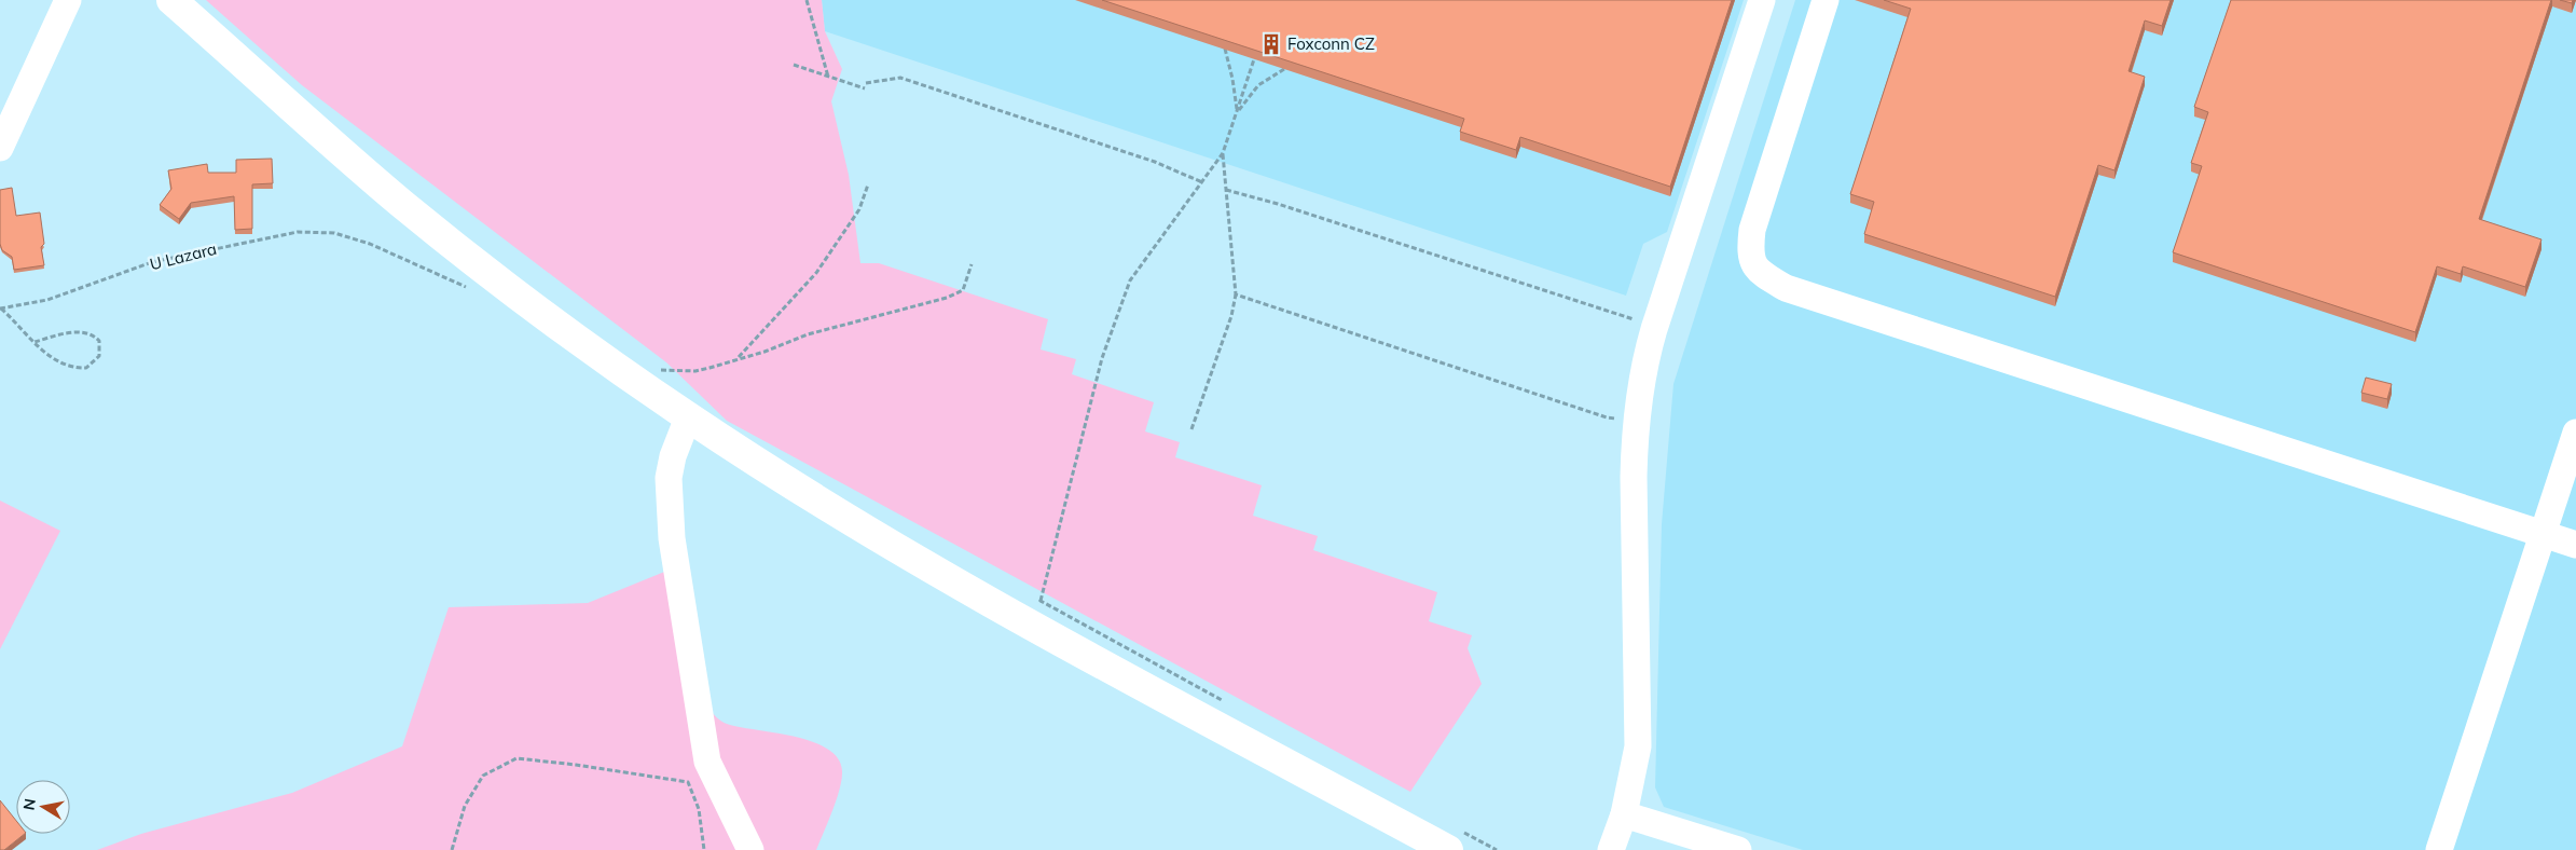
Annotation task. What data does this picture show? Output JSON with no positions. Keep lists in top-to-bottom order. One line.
{"streets":{"path":["U Lazara"]},"places":{"building":["Foxconn CZ"]},"north":"left"}
